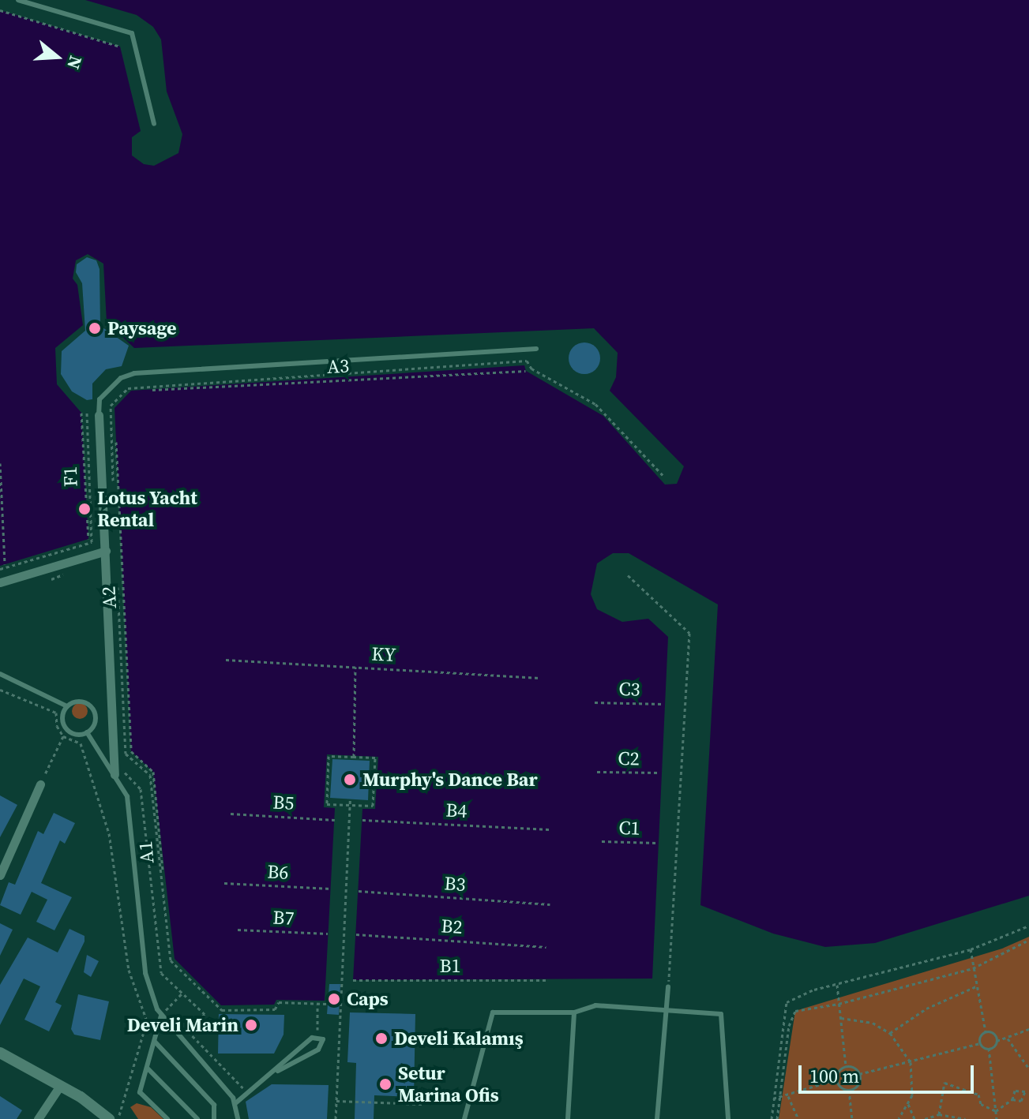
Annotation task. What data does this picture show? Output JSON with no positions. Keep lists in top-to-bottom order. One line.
{"streets":{"path":["A3","F1","A2","KY","C3","C2","B5","B4","C1","A1","B6","B3","B7","B2","B1"]},"crossings":[["A2","A1"]],"places":["Paysage","Lotus Yacht Rental","Murphy's Dance Bar","Caps","Develi Marin","Develi Kalamış","Setur Marina Ofis"],"scale_bar":"100 m","north":"right"}
